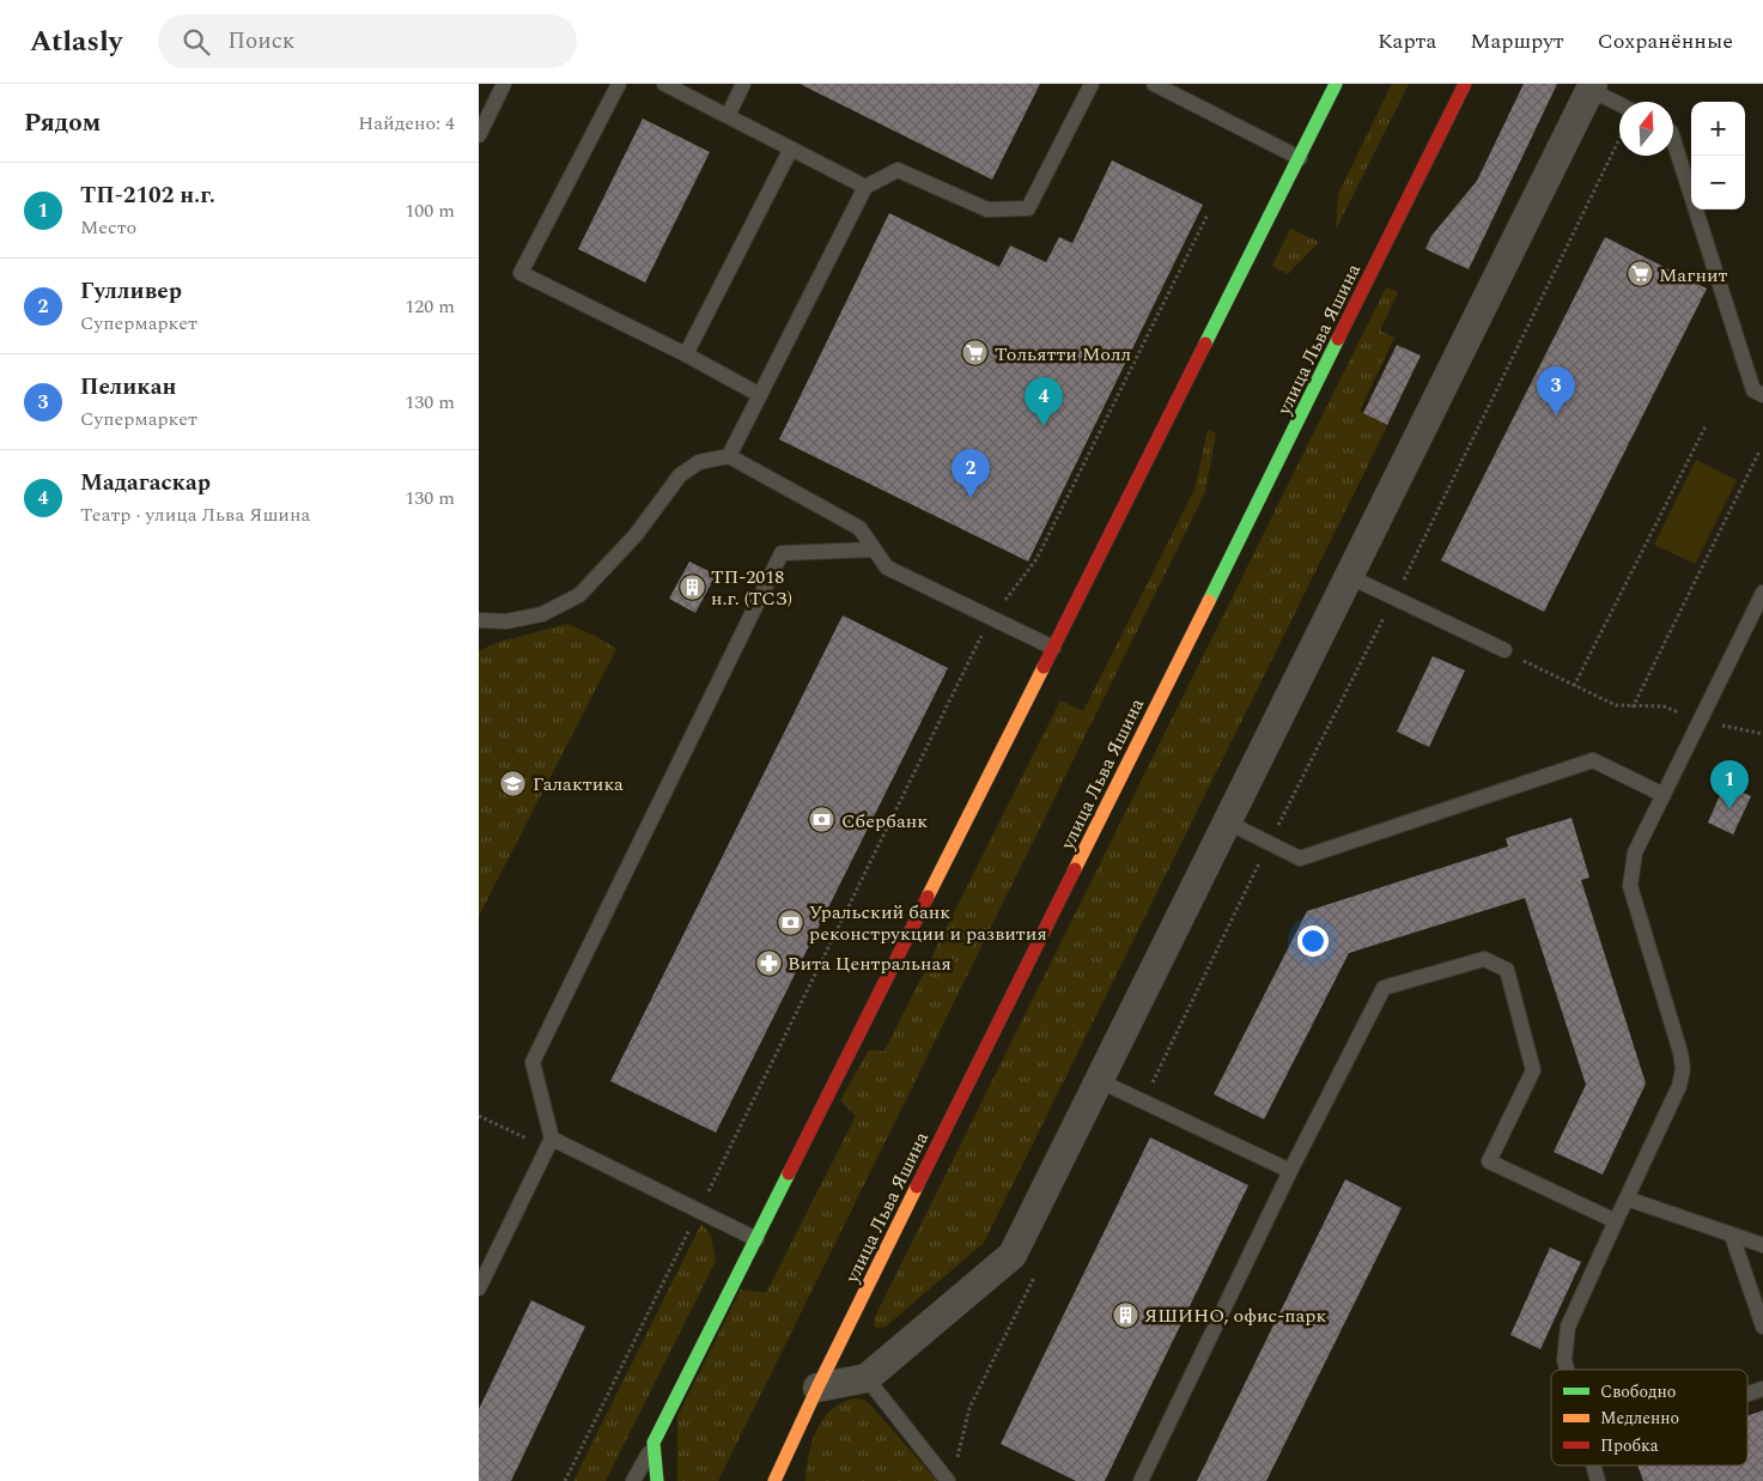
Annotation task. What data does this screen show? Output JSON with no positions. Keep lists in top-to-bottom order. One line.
{"streets":{"main road":["улица Льва Яшина"]},"places":{"supermarket":["Магнит","Тольятти Молл"],"building":["ТП-2018 н.г. (ТСЗ)","ЯШИНО, офис-парк"],"school or university":["Галактика"],"bank":["Сбербанк","Уральский банк реконструкции и развития"],"pharmacy":["Вита Центральная"]},"legend":["Свободно","Медленно","Пробка"],"north":"top","page":{"header":"Atlasly","search":"Поиск","nav":["Карта","Маршрут","Сохранённые"],"heading":["Рядом","Найдено: 4"],"map_buttons":["+","−"],"list":[{"mark":"1","name":"ТП-2102 н.г.","note":"Место","value":"100 m"},{"mark":"2","name":"Гулливер","note":"Супермаркет","value":"120 m"},{"mark":"3","name":"Пеликан","note":"Супермаркет","value":"130 m"},{"mark":"4","name":"Мадагаскар","note":"Театр · улица Льва Яшина","value":"130 m"}],"pins":["3","4","2","1"]}}
